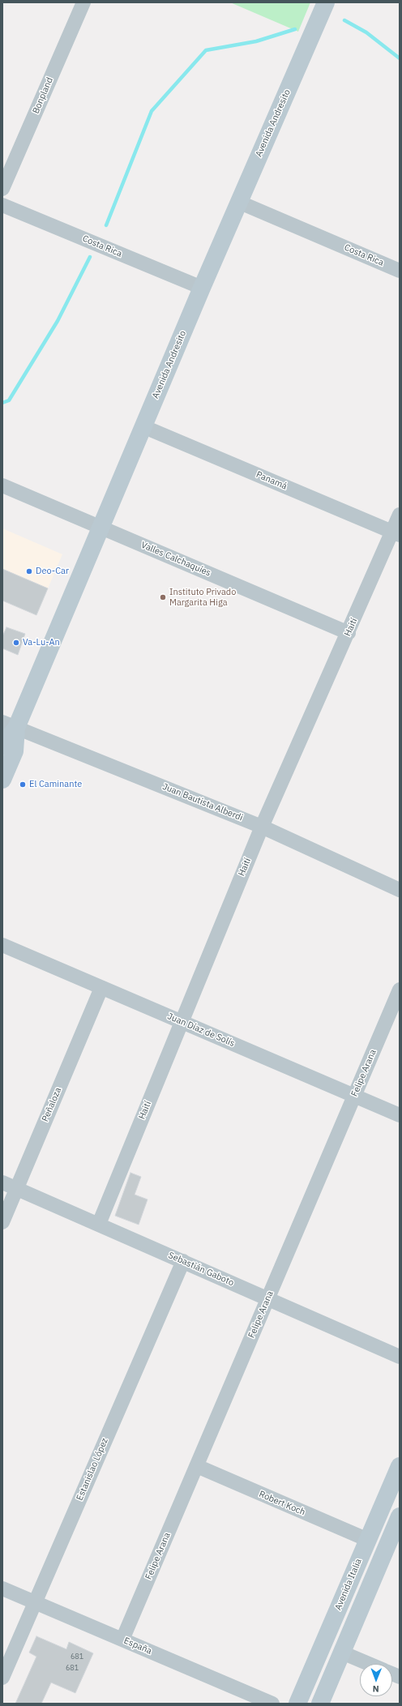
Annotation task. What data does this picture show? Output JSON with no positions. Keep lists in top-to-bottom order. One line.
{"streets":{"main road":["Avenida Andresito","Avenida Italia"],"street":["Bonpland","Costa Rica","Panamá","Valles Calchaquíes","Haití","Juan Bautista Alberdi","Juan Díaz de Solís","Felipe Arana","Peñaloza","Sebastián Gaboto","Estanislao López","Robert Koch","España"]},"crossings":[["Avenida Andresito","Costa Rica"],["Avenida Andresito","Panamá"],["Avenida Andresito","Valles Calchaquíes"],["Avenida Andresito","Juan Bautista Alberdi"],["Panamá","Haití"],["Valles Calchaquíes","Haití"],["Haití","Juan Bautista Alberdi"],["Haití","Juan Díaz de Solís"],["Haití","Sebastián Gaboto"],["Juan Díaz de Solís","Felipe Arana"],["Juan Díaz de Solís","Peñaloza"],["Felipe Arana","Sebastián Gaboto"],["Felipe Arana","Robert Koch"],["Felipe Arana","España"],["Peñaloza","Sebastián Gaboto"],["Sebastián Gaboto","Estanislao López"],["Estanislao López","España"],["Robert Koch","Avenida Italia"]],"places":["Deo-Car","Instituto Privado Margarita Higa","Va-Lu-An","El Caminante"],"house_numbers":["681","681"],"north":"bottom"}
